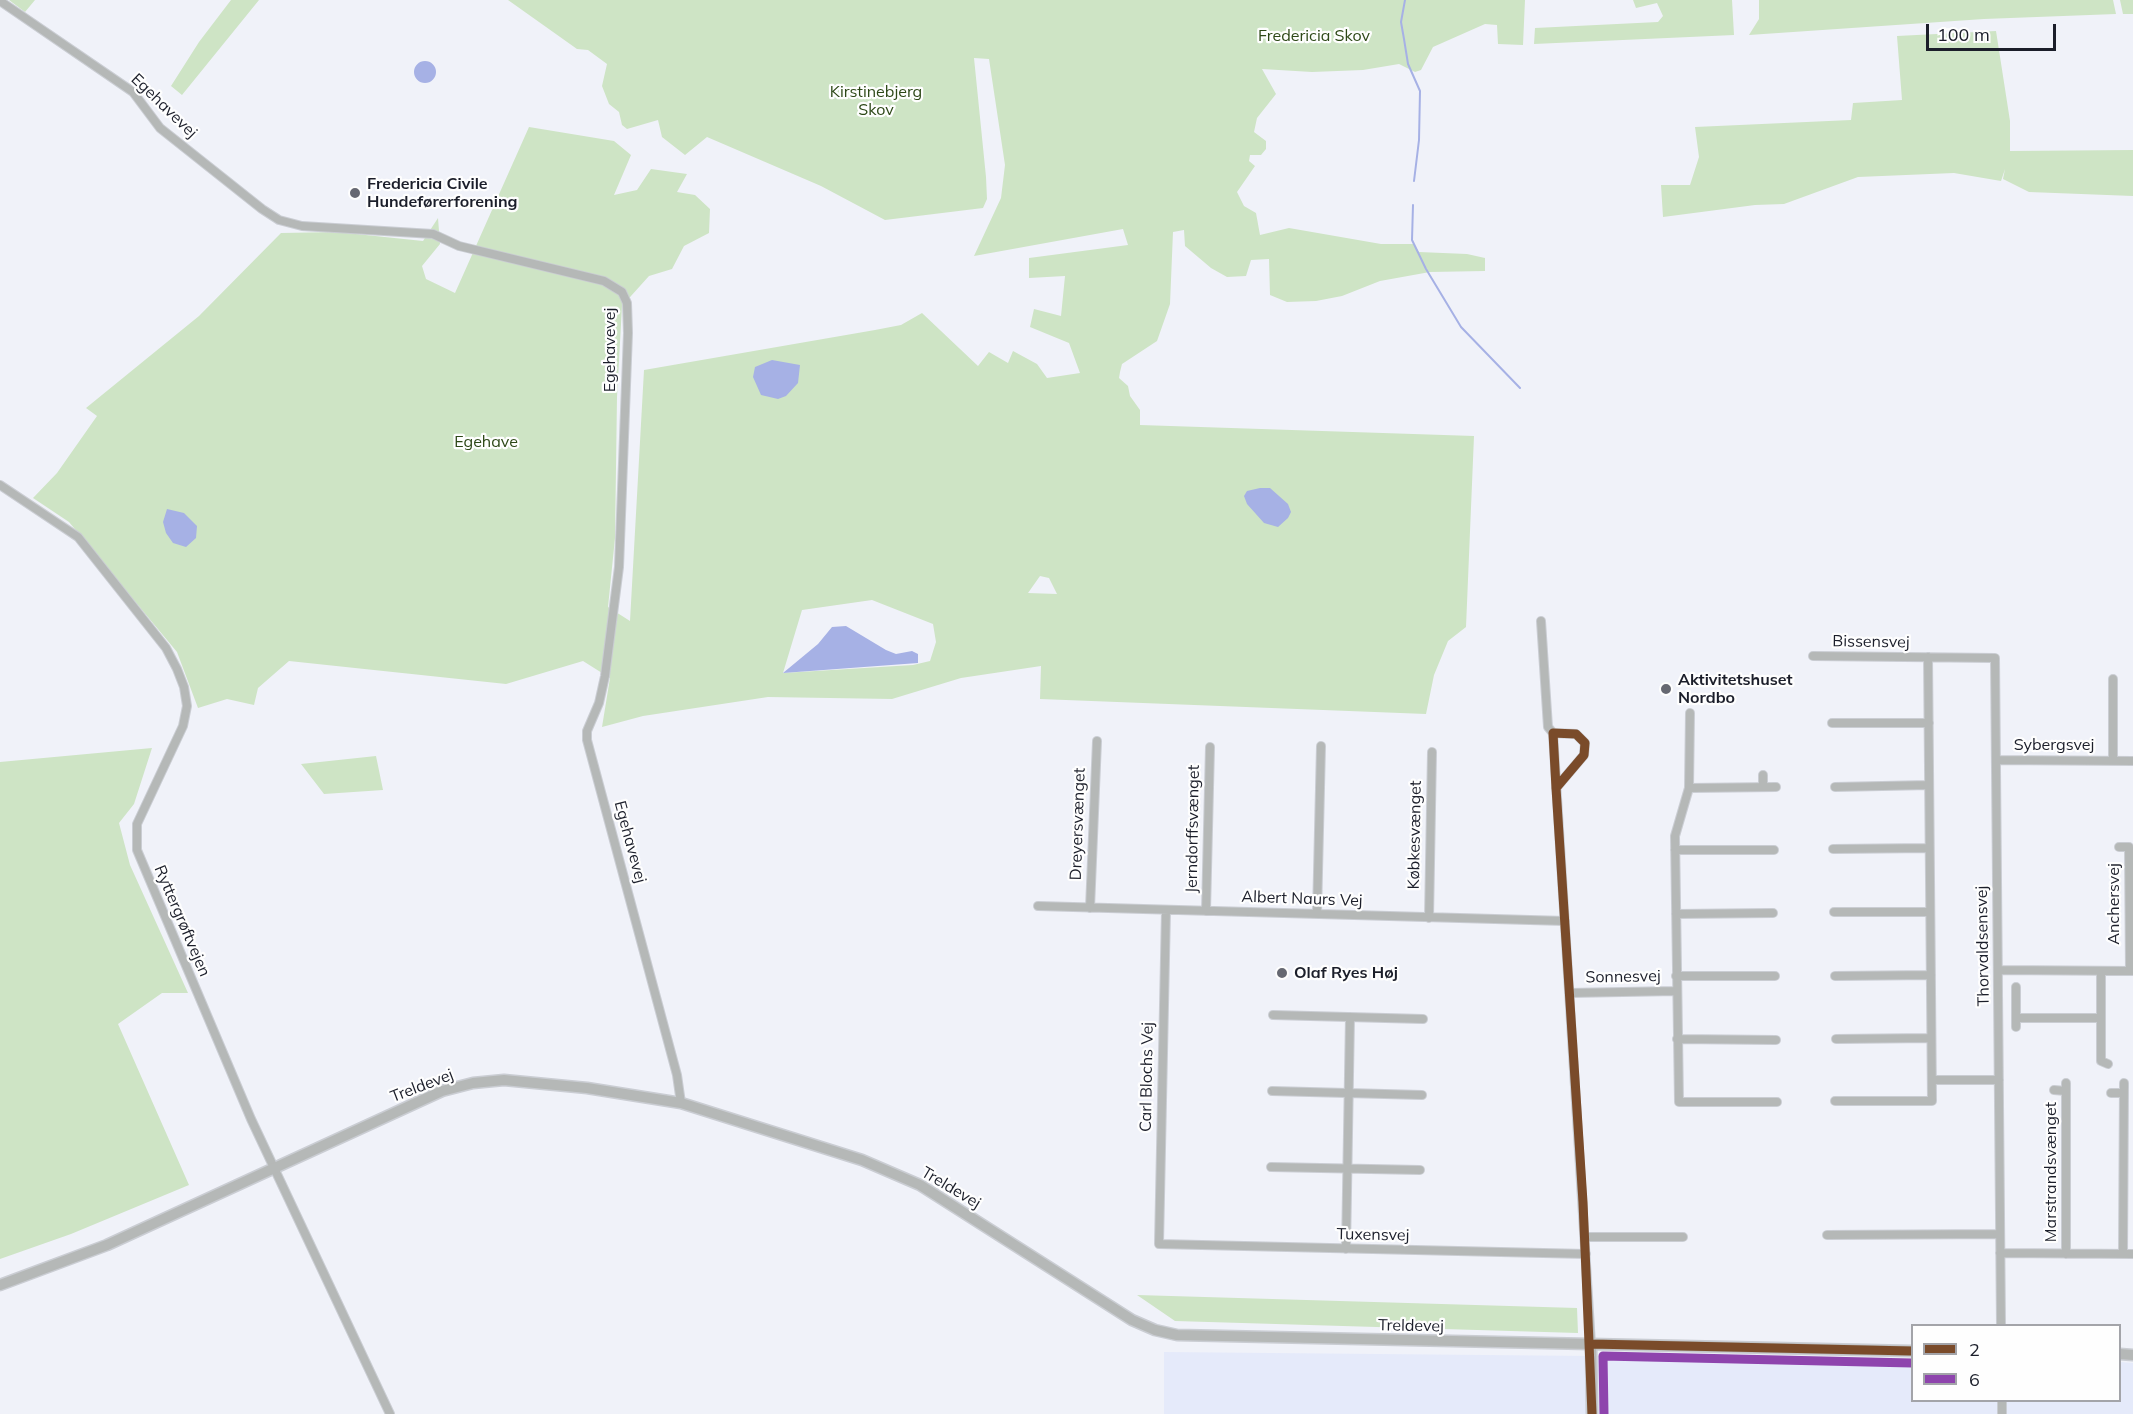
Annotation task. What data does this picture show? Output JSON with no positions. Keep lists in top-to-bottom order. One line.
{"streets":{"street":["Egehavevej","Bissensvej","Sybergsvej","Dreyersvænget","Jerndorffsvænget","Købkesvænget","Albert Naurs Vej","Anchersvej","Ryttergrøftvejen","Thorvaldsensvej","Sonnesvej","Carl Blochs Vej","Treldevej","Marstrandsvænget","Tuxensvej"]},"crossings":[["Egehavevej","Treldevej"],["Bissensvej","Thorvaldsensvej"],["Sybergsvej","Thorvaldsensvej"],["Dreyersvænget","Albert Naurs Vej"],["Jerndorffsvænget","Albert Naurs Vej"],["Købkesvænget","Albert Naurs Vej"],["Albert Naurs Vej","Carl Blochs Vej"],["Anchersvej","Thorvaldsensvej"],["Ryttergrøftvejen","Treldevej"],["Carl Blochs Vej","Tuxensvej"]],"parks":["Fredericia Skov","Kirstinebjerg Skov","Egehave"],"places":["Fredericia Civile Hundeførerforening","Aktivitetshuset Nordbo","Olaf Ryes Høj"],"lines":["transit line 2","transit line 6"],"legend":["2","6"],"scale_bar":"100 m"}
